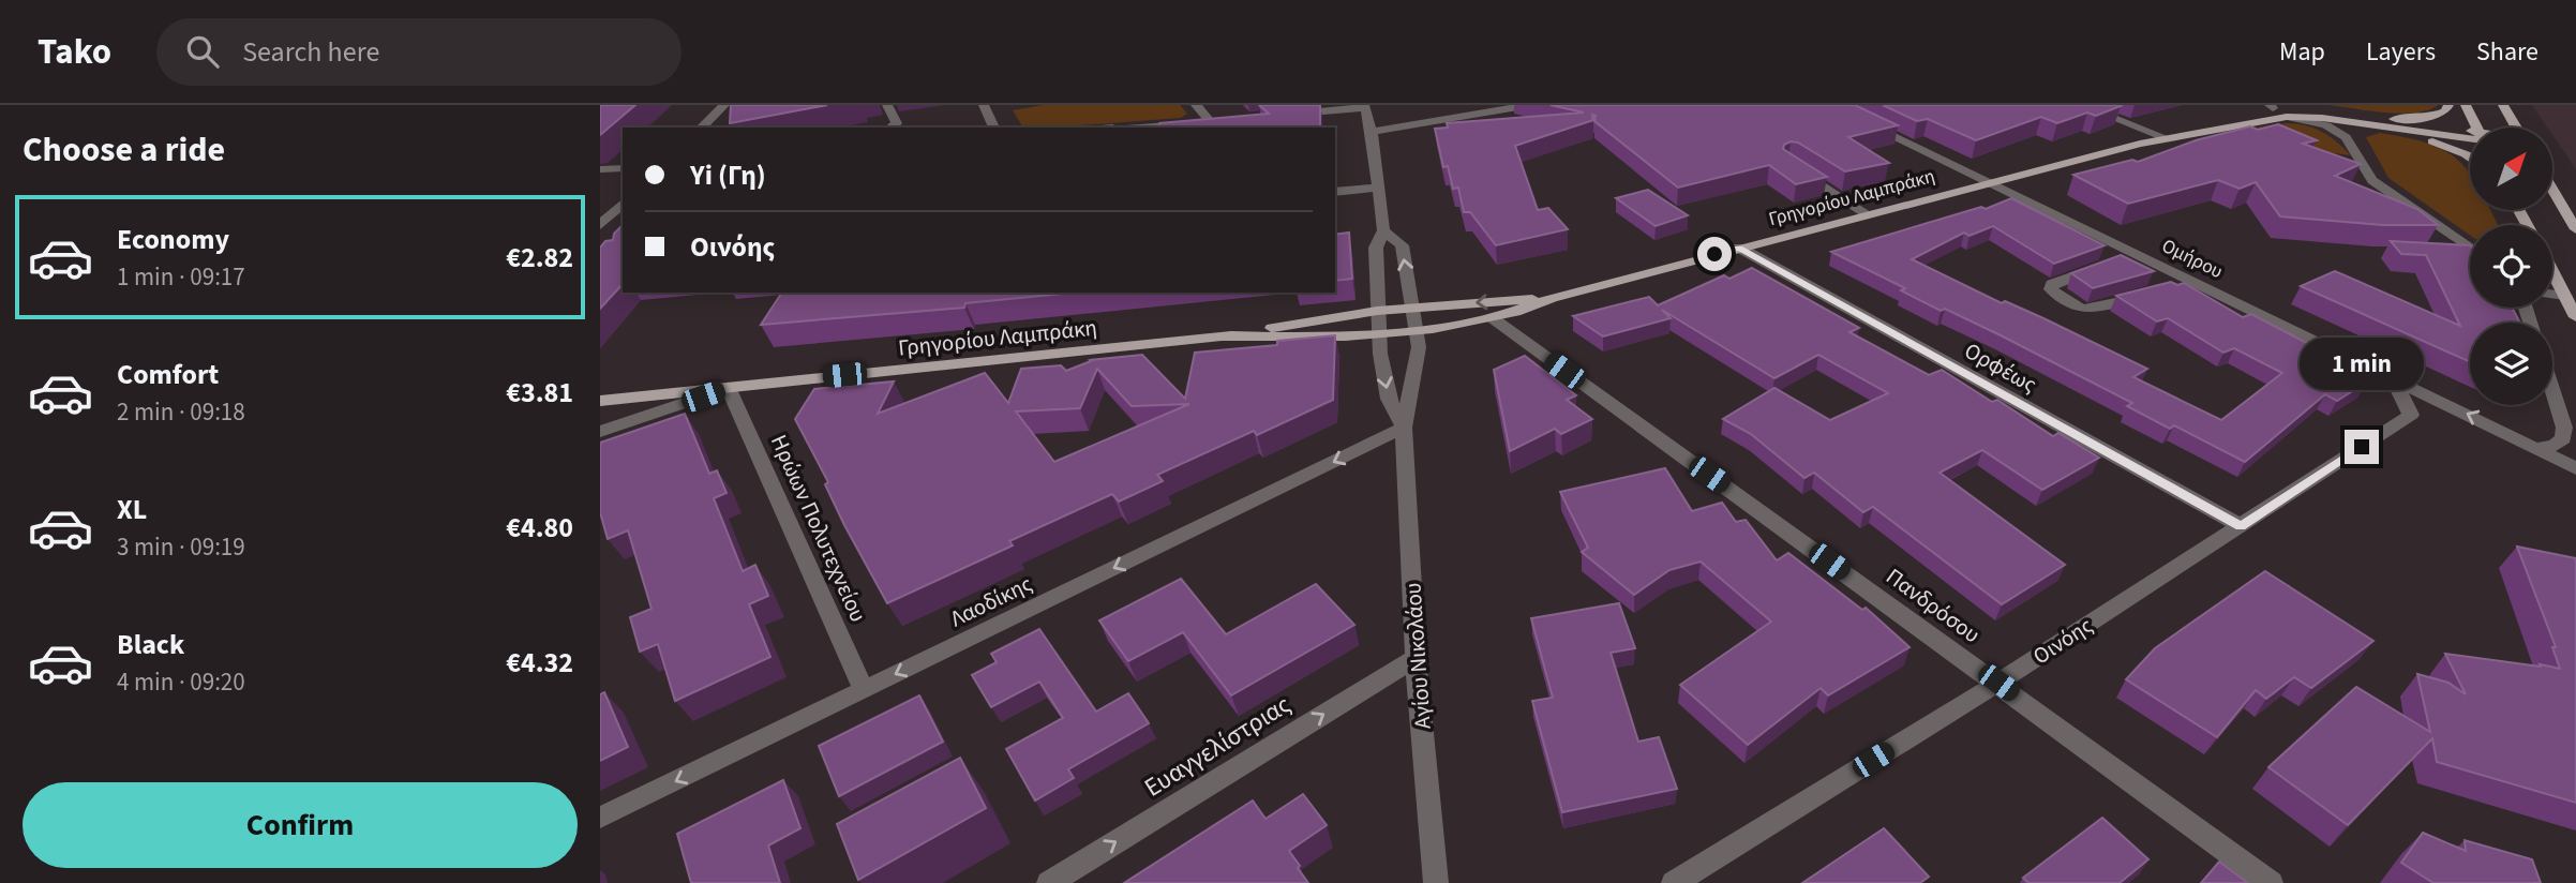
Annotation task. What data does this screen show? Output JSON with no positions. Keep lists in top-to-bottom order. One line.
{"streets":{"main road":["Γρηγορίου Λαμπράκη"],"street":["Ομήρου","Ορφέως","Ηρώων Πολυτεχνείου","Λαοδίκης","Πανδρόσου","Οινόης","Αγίου Νικολάου","Ευαγγελίστριας"]},"crossings":[["Γρηγορίου Λαμπράκη","Ομήρου"],["Γρηγορίου Λαμπράκη","Ορφέως"],["Γρηγορίου Λαμπράκη","Ηρώων Πολυτεχνείου"],["Γρηγορίου Λαμπράκη","Πανδρόσου"],["Γρηγορίου Λαμπράκη","Αγίου Νικολάου"],["Ομήρου","Οινόης"],["Ορφέως","Οινόης"],["Ηρώων Πολυτεχνείου","Λαοδίκης"],["Λαοδίκης","Αγίου Νικολάου"],["Πανδρόσου","Οινόης"],["Αγίου Νικολάου","Ευαγγελίστριας"]],"one_way":["Λαοδίκης","Ευαγγελίστριας"],"north":"top right","page":{"header":"Tako","search":"Search here","nav":["Map","Layers","Share"],"heading":"Choose a ride","banner":["Yi (Γη)","Οινόης"],"list":[{"name":"Economy","note":"1 min · 09:17","value":"€2.82"},{"name":"Comfort","note":"2 min · 09:18","value":"€3.81"},{"name":"XL","note":"3 min · 09:19","value":"€4.80"},{"name":"Black","note":"4 min · 09:20","value":"€4.32"}],"bubble":"1 min","buttons":"Confirm"}}
